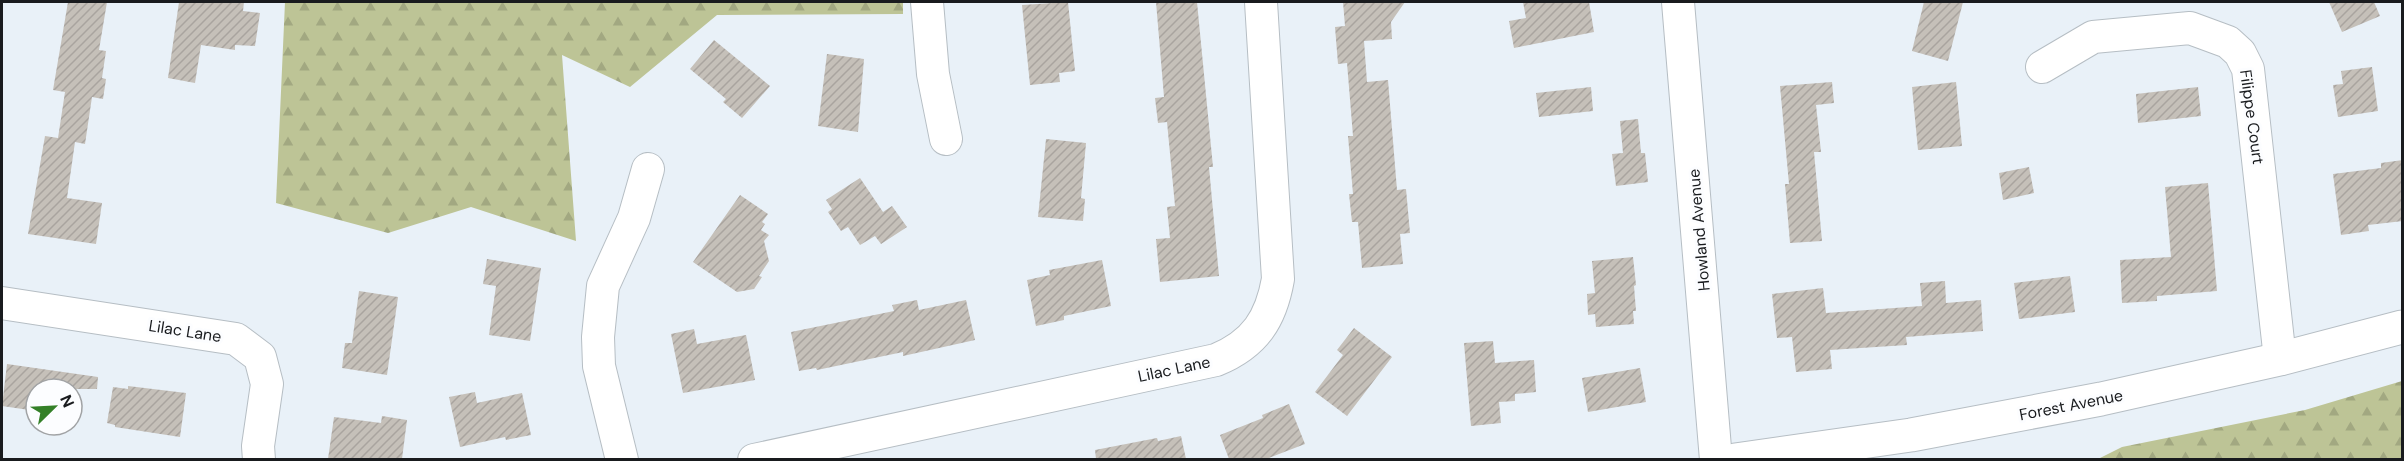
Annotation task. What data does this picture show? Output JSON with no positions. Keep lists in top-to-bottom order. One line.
{"streets":{"main road":["Forest Avenue"],"street":["Filippe Court","Howland Avenue","Lilac Lane"]},"crossings":[["Filippe Court","Forest Avenue"]],"north":"top right"}
